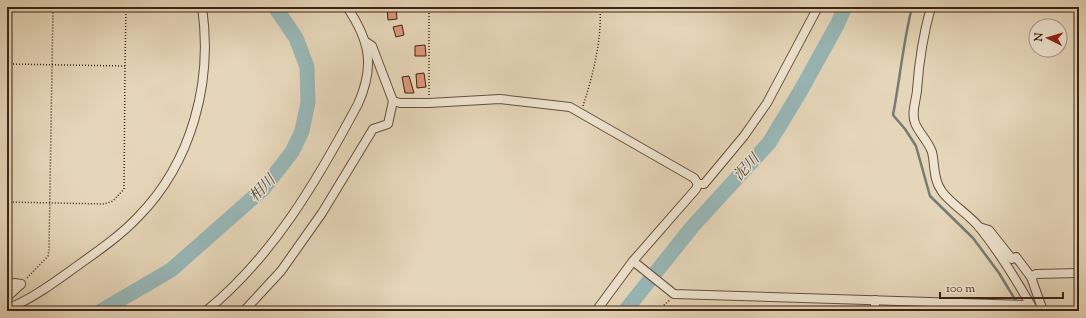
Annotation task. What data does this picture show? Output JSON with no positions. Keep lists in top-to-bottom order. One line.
{"water":["泥川","相川"],"scale_bar":"100 m","north":"left"}
